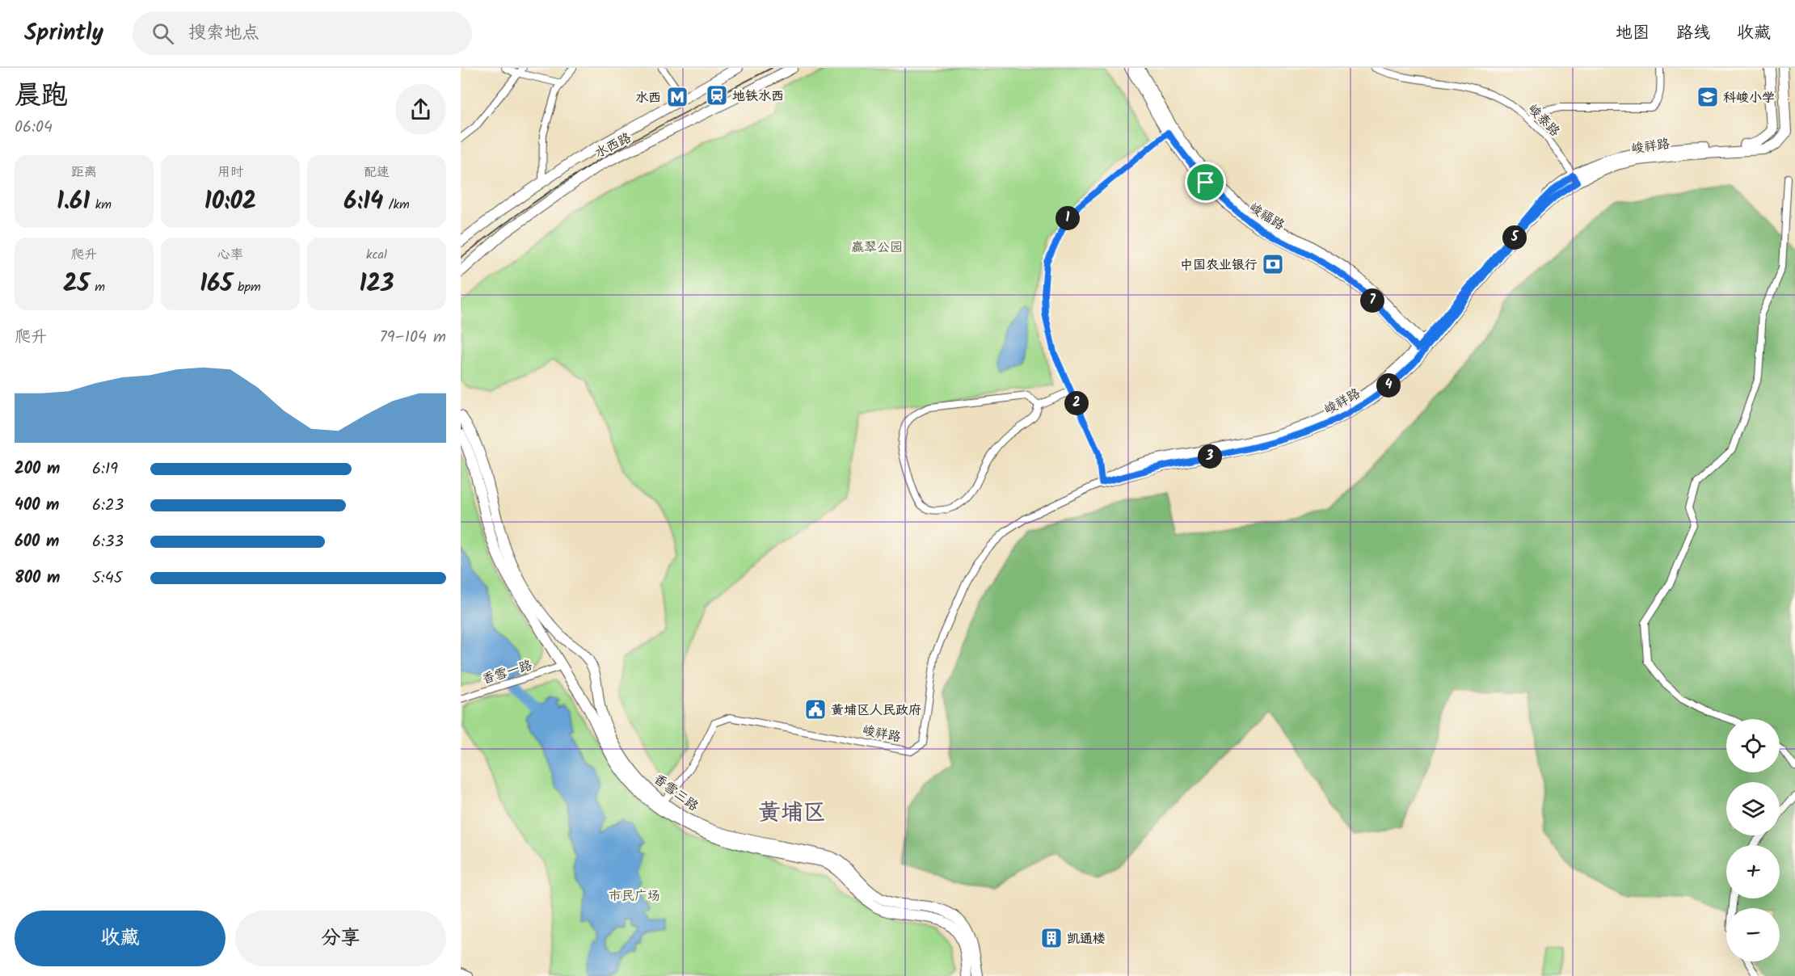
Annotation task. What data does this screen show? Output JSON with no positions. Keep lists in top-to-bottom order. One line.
{"streets":{"street":["峻泰路","水西路","峻祥路","峻福路","香雪一路","香雪三路"]},"crossings":[["峻泰路","峻祥路"],["峻祥路","峻福路"],["峻祥路","香雪三路"],["香雪一路","香雪三路"]],"districts":["黄埔区"],"parks":["赢翠公园","市民广场"],"places":{"station":["地铁水西"],"metro station":["水西"],"school or university":["科峻小学"],"bank":["中国农业银行"],"public building":["黄埔区人民政府"],"building":["凯通楼"]},"page":{"header":"Sprintly","search":"搜索地点","nav":["地图","路线","收藏"],"heading":["晨跑","06:04"],"stats":[["距离","1.61 km"],["用时","10:02"],["配速","6:14 /km"],["爬升","25 m"],["心率","165 bpm"],["kcal","123"]],"pins":["1","5","7","4","2","3"],"chart":["爬升","79–104 m"],"list":[{"name":"200 m","note":"6:19"},{"name":"400 m","note":"6:23"},{"name":"600 m","note":"6:33"},{"name":"800 m","note":"5:45"}],"map_buttons":["+","−"],"buttons":["收藏","分享"]}}
